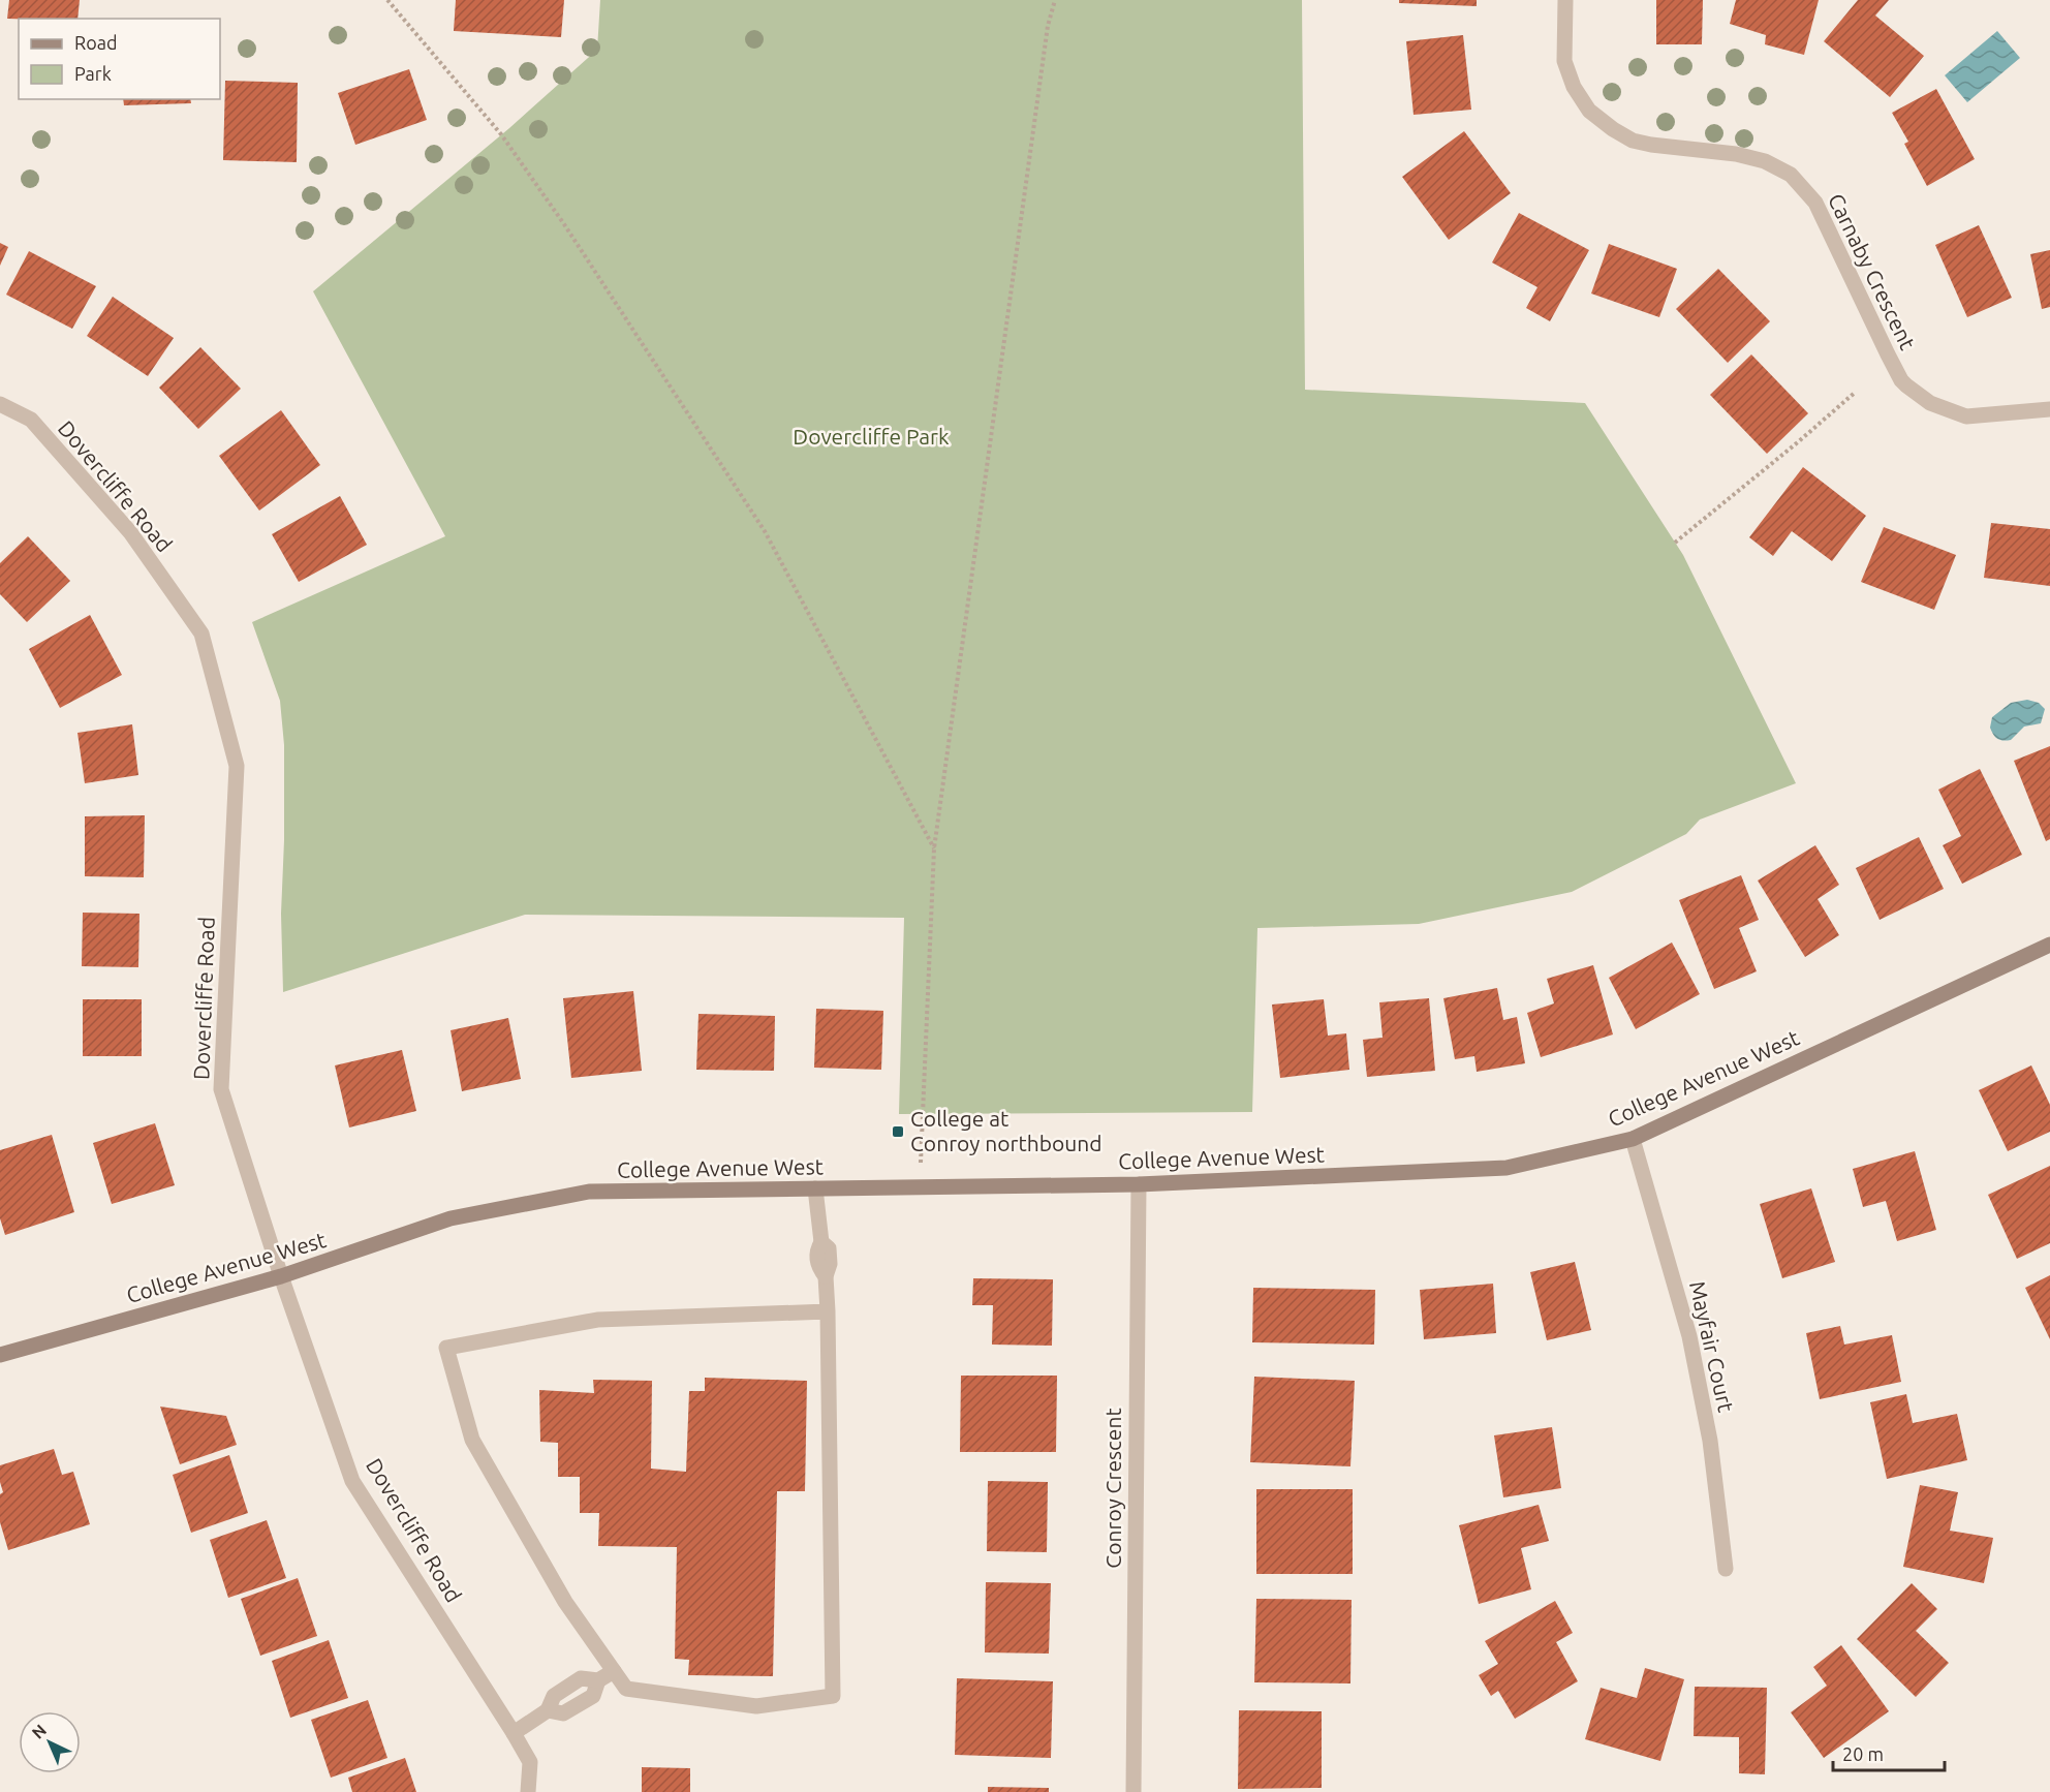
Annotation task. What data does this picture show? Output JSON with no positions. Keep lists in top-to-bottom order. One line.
{"streets":{"street":["Carnaby Crescent","Dovercliffe Road","College Avenue West","Mayfair Court","Conroy Crescent"]},"crossings":[["Dovercliffe Road","College Avenue West"],["College Avenue West","Mayfair Court"],["College Avenue West","Conroy Crescent"]],"parks":["Dovercliffe Park"],"places":{"transit":["College at Conroy northbound"]},"legend":["Road","Park"],"scale_bar":"20 m","north":"top left"}
